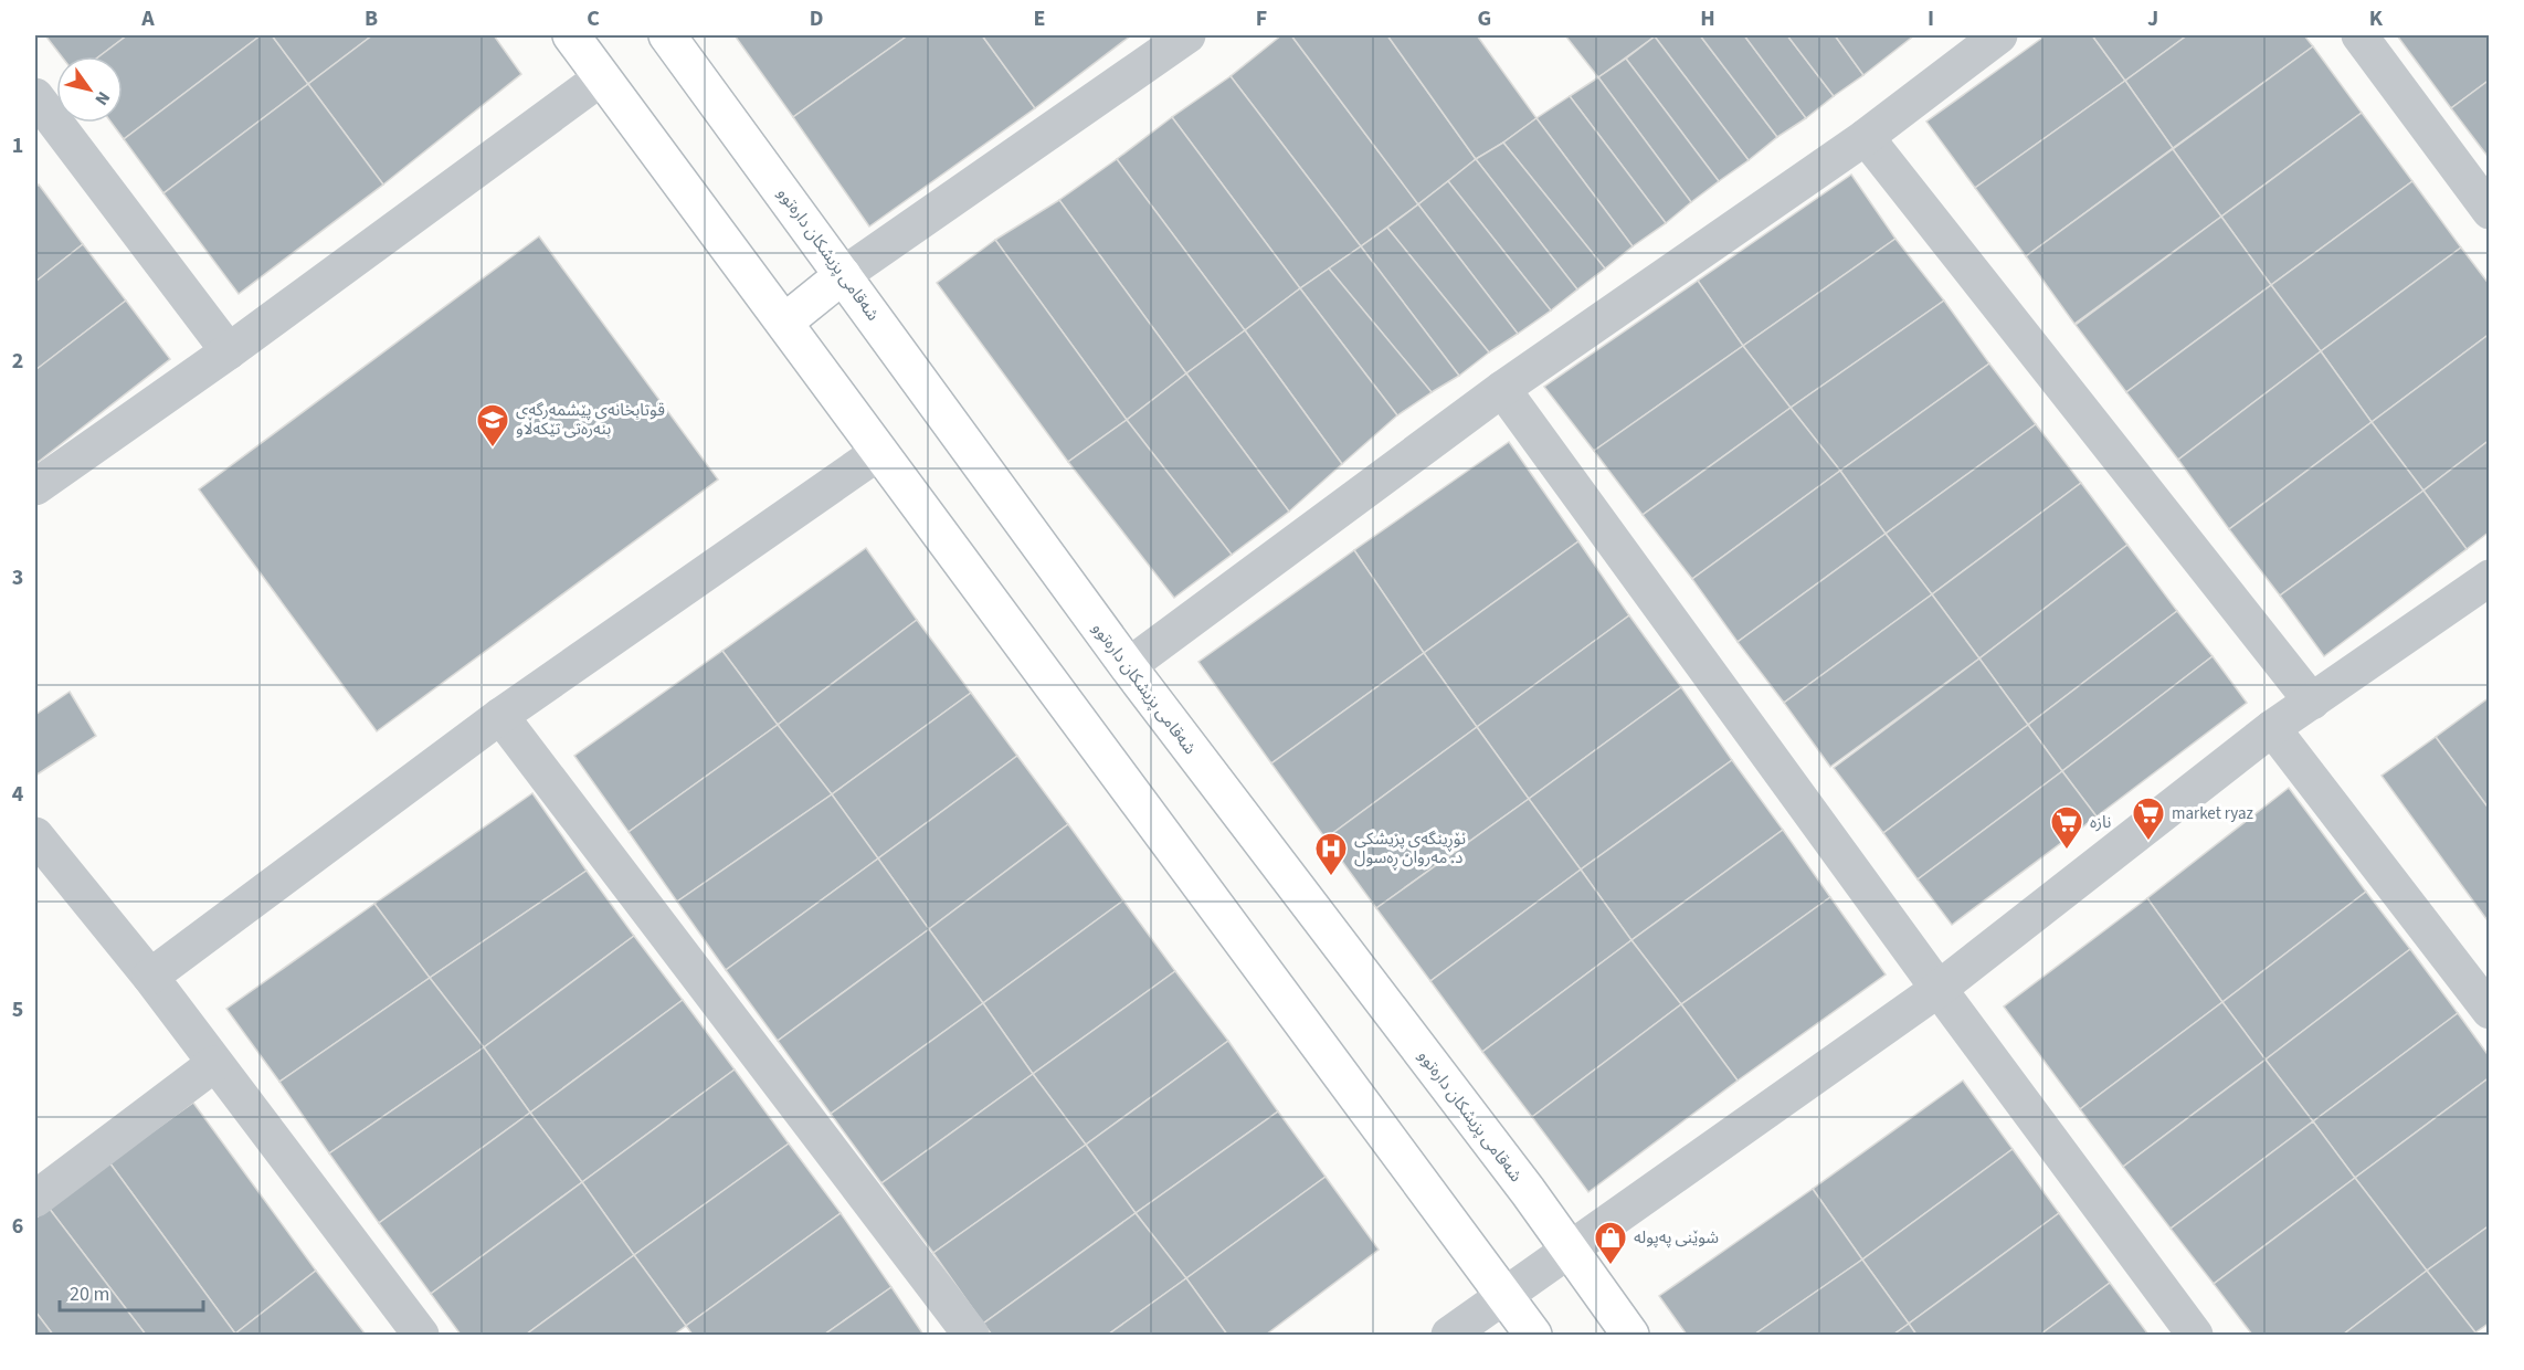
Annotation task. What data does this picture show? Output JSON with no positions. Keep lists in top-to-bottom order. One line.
{"streets":{"main road":["شەقامی پزیشکان دارەتوو"]},"places":{"school or university":["قوتابخانەی پێشمەرگەی بنەرەتی تێکەڵاو"],"supermarket":["market ryaz","نازە"],"hospital":["نۆڕینگەی پزیشکی د. مەروان ڕەسول"],"shop":["شوێنی پەپولە"]},"scale_bar":"20 m","north":"bottom right","grid":{"columns":["A","B","C","D","E","F","G","H","I","J","K"],"rows":["1","2","3","4","5","6"]}}
